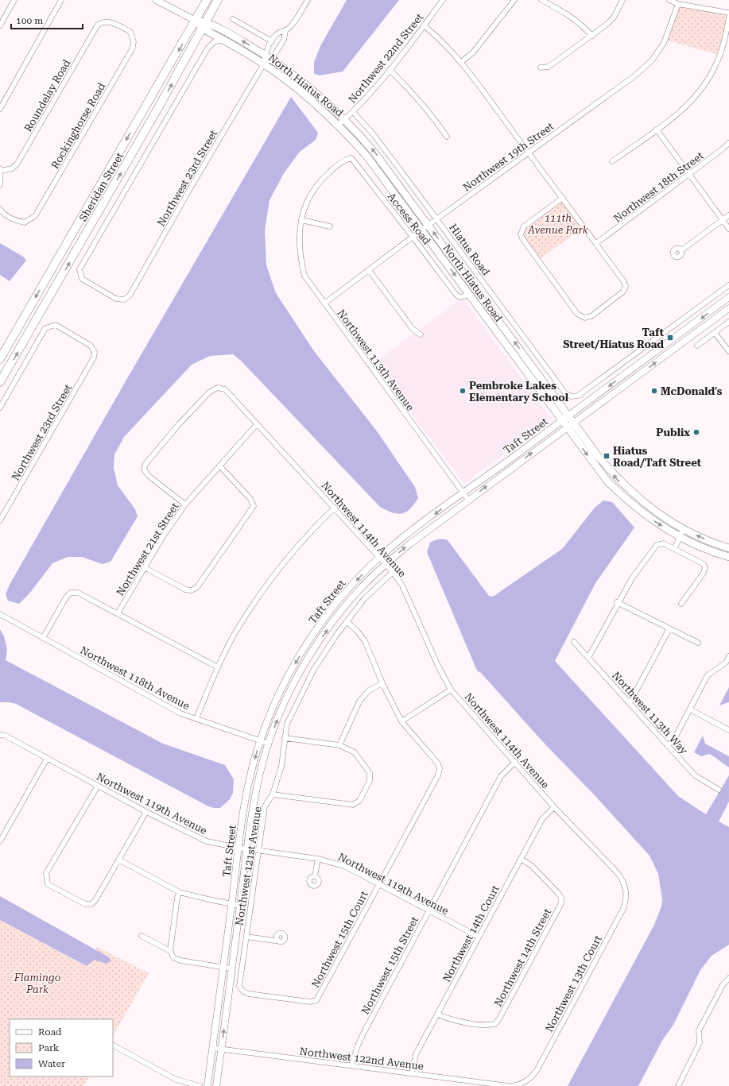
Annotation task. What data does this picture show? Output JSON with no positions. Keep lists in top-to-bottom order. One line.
{"streets":{"main road":["North Hiatus Road","Sheridan Street"],"street":["Northwest 22nd Street","Roundelay Road","Rockinghorse Road","Northwest 19th Street","Northwest 23rd Street","Northwest 18th Street","Access Road","Hiatus Road","Northwest 113th Avenue","Taft Street","Northwest 114th Avenue","Northwest 21st Street","Northwest 118th Avenue","Northwest 113th Way","Northwest 119th Avenue","Northwest 121st Avenue","Northwest 14th Court","Northwest 15th Court","Northwest 14th Street","Northwest 15th Street","Northwest 13th Court","Northwest 122nd Avenue"]},"crossings":[["Northwest 22nd Street","North Hiatus Road"],["Northwest 22nd Street","Hiatus Road"],["North Hiatus Road","Northwest 19th Street"],["North Hiatus Road","Northwest 23rd Street"],["North Hiatus Road","Sheridan Street"],["North Hiatus Road","Access Road"],["North Hiatus Road","Taft Street"],["Roundelay Road","Rockinghorse Road"],["Northwest 19th Street","Access Road"],["Northwest 19th Street","Hiatus Road"],["Northwest 19th Street","Northwest 113th Avenue"],["Access Road","Northwest 113th Avenue"],["Northwest 113th Avenue","Taft Street"],["Taft Street","Northwest 114th Avenue"],["Taft Street","Northwest 118th Avenue"],["Taft Street","Northwest 119th Avenue"],["Taft Street","Northwest 122nd Avenue"],["Northwest 114th Avenue","Northwest 21st Street"],["Northwest 114th Avenue","Northwest 121st Avenue"],["Northwest 114th Avenue","Northwest 14th Court"],["Northwest 114th Avenue","Northwest 15th Street"],["Northwest 114th Avenue","Northwest 13th Court"],["Northwest 119th Avenue","Northwest 121st Avenue"],["Northwest 119th Avenue","Northwest 14th Court"],["Northwest 119th Avenue","Northwest 15th Court"],["Northwest 119th Avenue","Northwest 15th Street"],["Northwest 121st Avenue","Northwest 15th Court"],["Northwest 14th Court","Northwest 14th Street"],["Northwest 14th Court","Northwest 122nd Avenue"],["Northwest 15th Street","Northwest 122nd Avenue"]],"parks":["111th Avenue Park","Flamingo Park"],"places":{"transit":["Taft Street/Hiatus Road","Hiatus Road/Taft Street"],"other":["Pembroke Lakes Elementary School","McDonald's","Publix"]},"legend":["Road","Park","Water"],"scale_bar":"100 m"}
